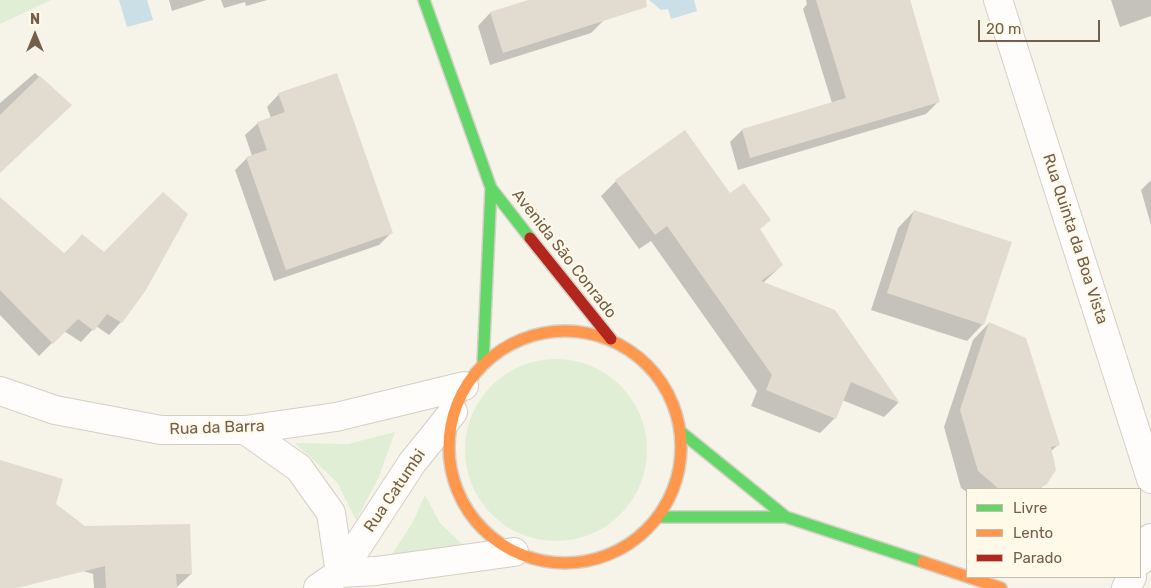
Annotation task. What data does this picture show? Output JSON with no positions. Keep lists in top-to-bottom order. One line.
{"streets":{"street":["Rua Quinta da Boa Vista","Avenida São Conrado","Rua da Barra","Rua Catumbi"]},"legend":["Livre","Lento","Parado"],"scale_bar":"20 m","north":"top"}
